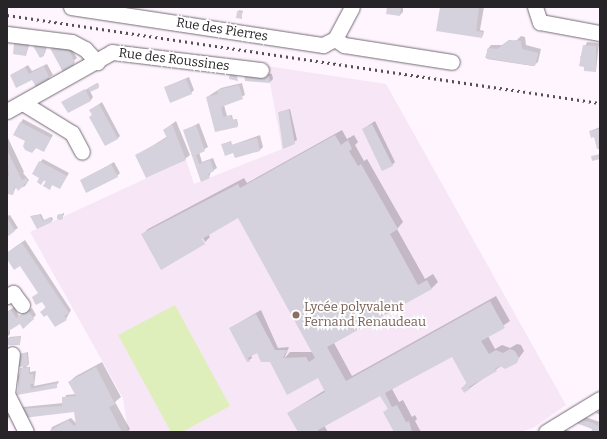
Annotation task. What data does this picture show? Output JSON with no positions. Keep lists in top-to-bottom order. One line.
{"streets":{"street":["Rue des Pierres","Rue des Roussines"]},"places":["Lycée polyvalent Fernand Renaudeau"]}
